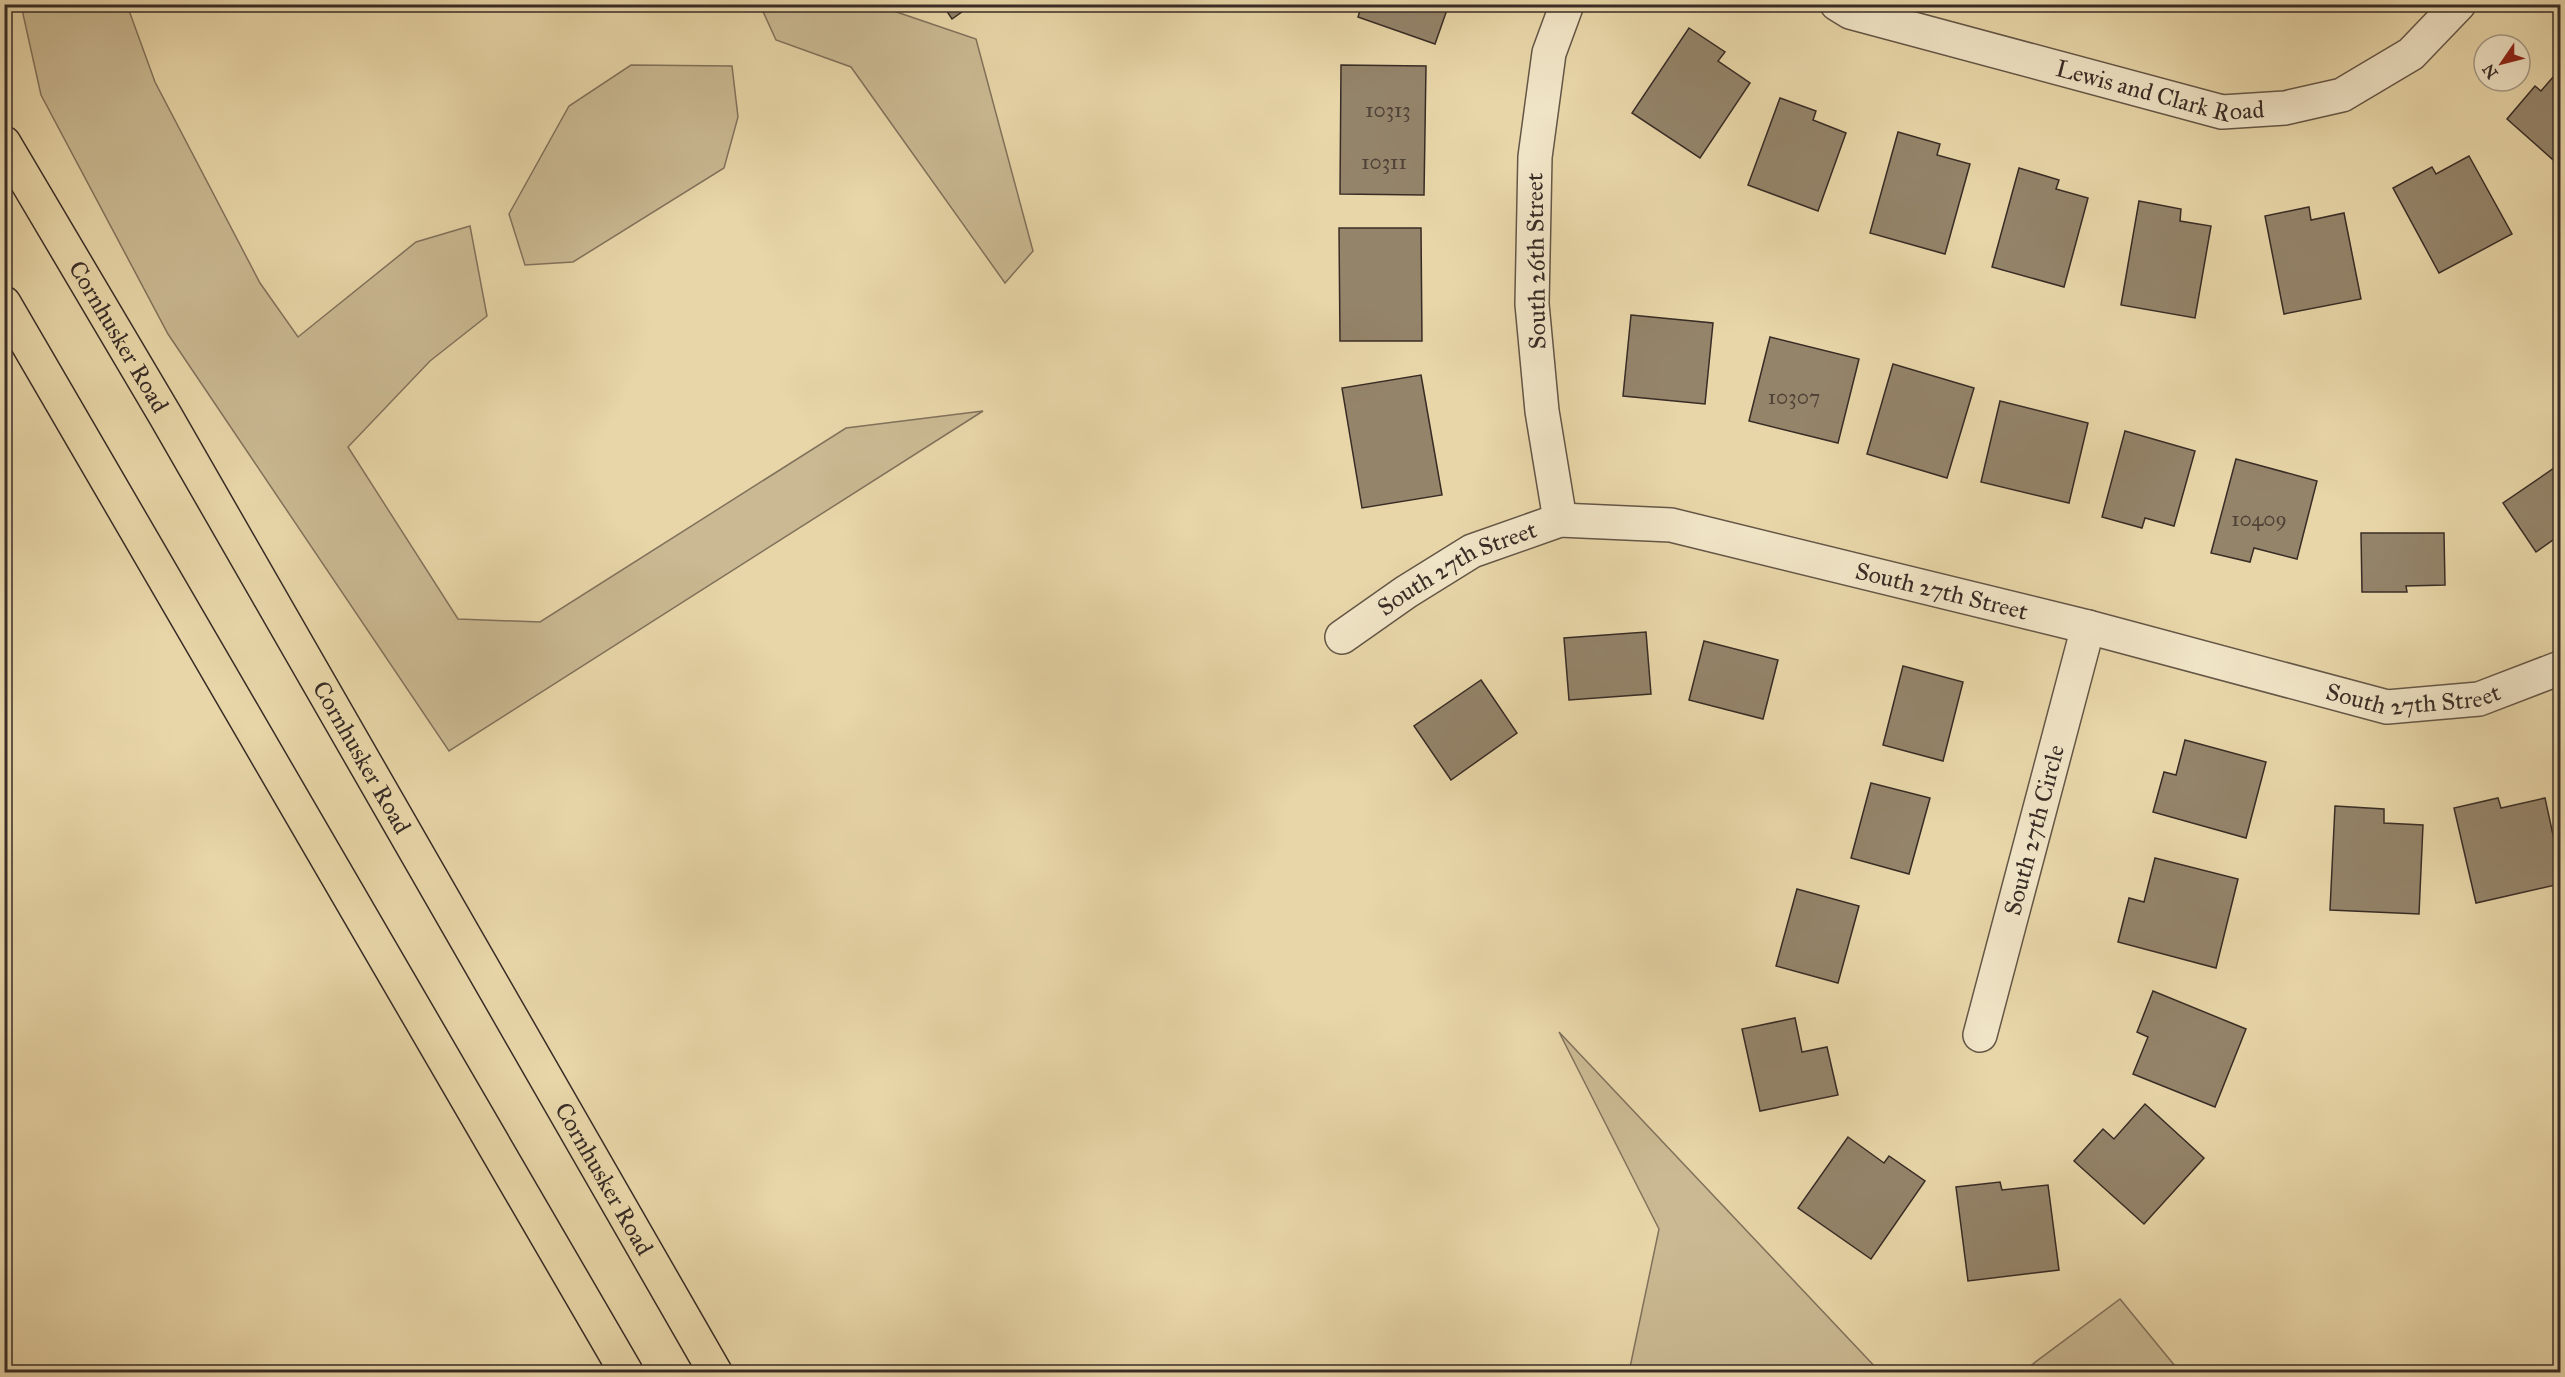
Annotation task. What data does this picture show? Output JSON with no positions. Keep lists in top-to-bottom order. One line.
{"streets":{"main road":["Cornhusker Road"],"street":["Lewis and Clark Road","South 26th Street","South 27th Street","South 27th Circle"]},"crossings":[["South 26th Street","South 27th Street"],["South 27th Street","South 27th Circle"]],"house_numbers":["10313","10311","10307","10409"],"north":"bottom left"}
